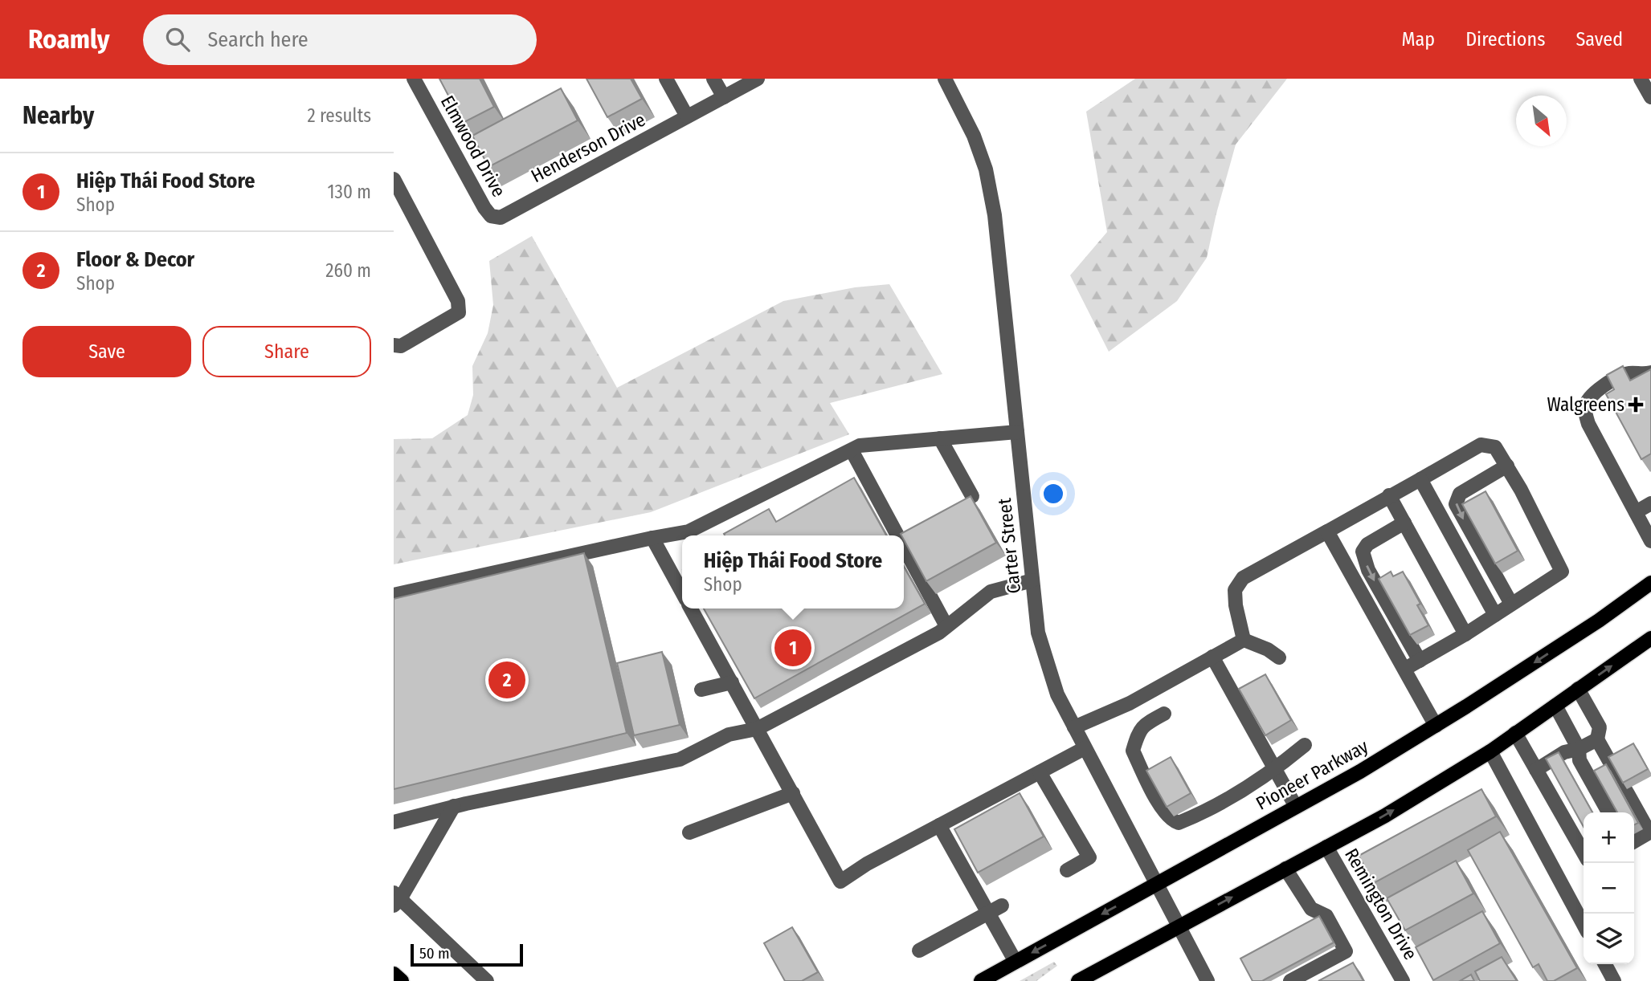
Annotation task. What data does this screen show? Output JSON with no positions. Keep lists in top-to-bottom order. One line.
{"streets":{"main road":["Pioneer Parkway"],"street":["Elmwood Drive","Henderson Drive","Carter Street","Remington Drive"]},"crossings":[["Elmwood Drive","Henderson Drive"],["Carter Street","Pioneer Parkway"]],"places":{"health":["Walgreens"]},"scale_bar":"50 m","north":"bottom right","page":{"header":"Roamly","search":"Search here","nav":["Map","Directions","Saved"],"heading":["Nearby","2 results"],"list":[{"mark":"1","name":"Hiệp Thái Food Store","note":"Shop","value":"130 m"},{"mark":"2","name":"Floor & Decor","note":"Shop","value":"260 m"}],"buttons":["Save","Share"],"popup":["Hiệp Thái Food Store","Shop"],"pins":["1","2"],"map_buttons":["+","−"],"scale":"50 m"}}
